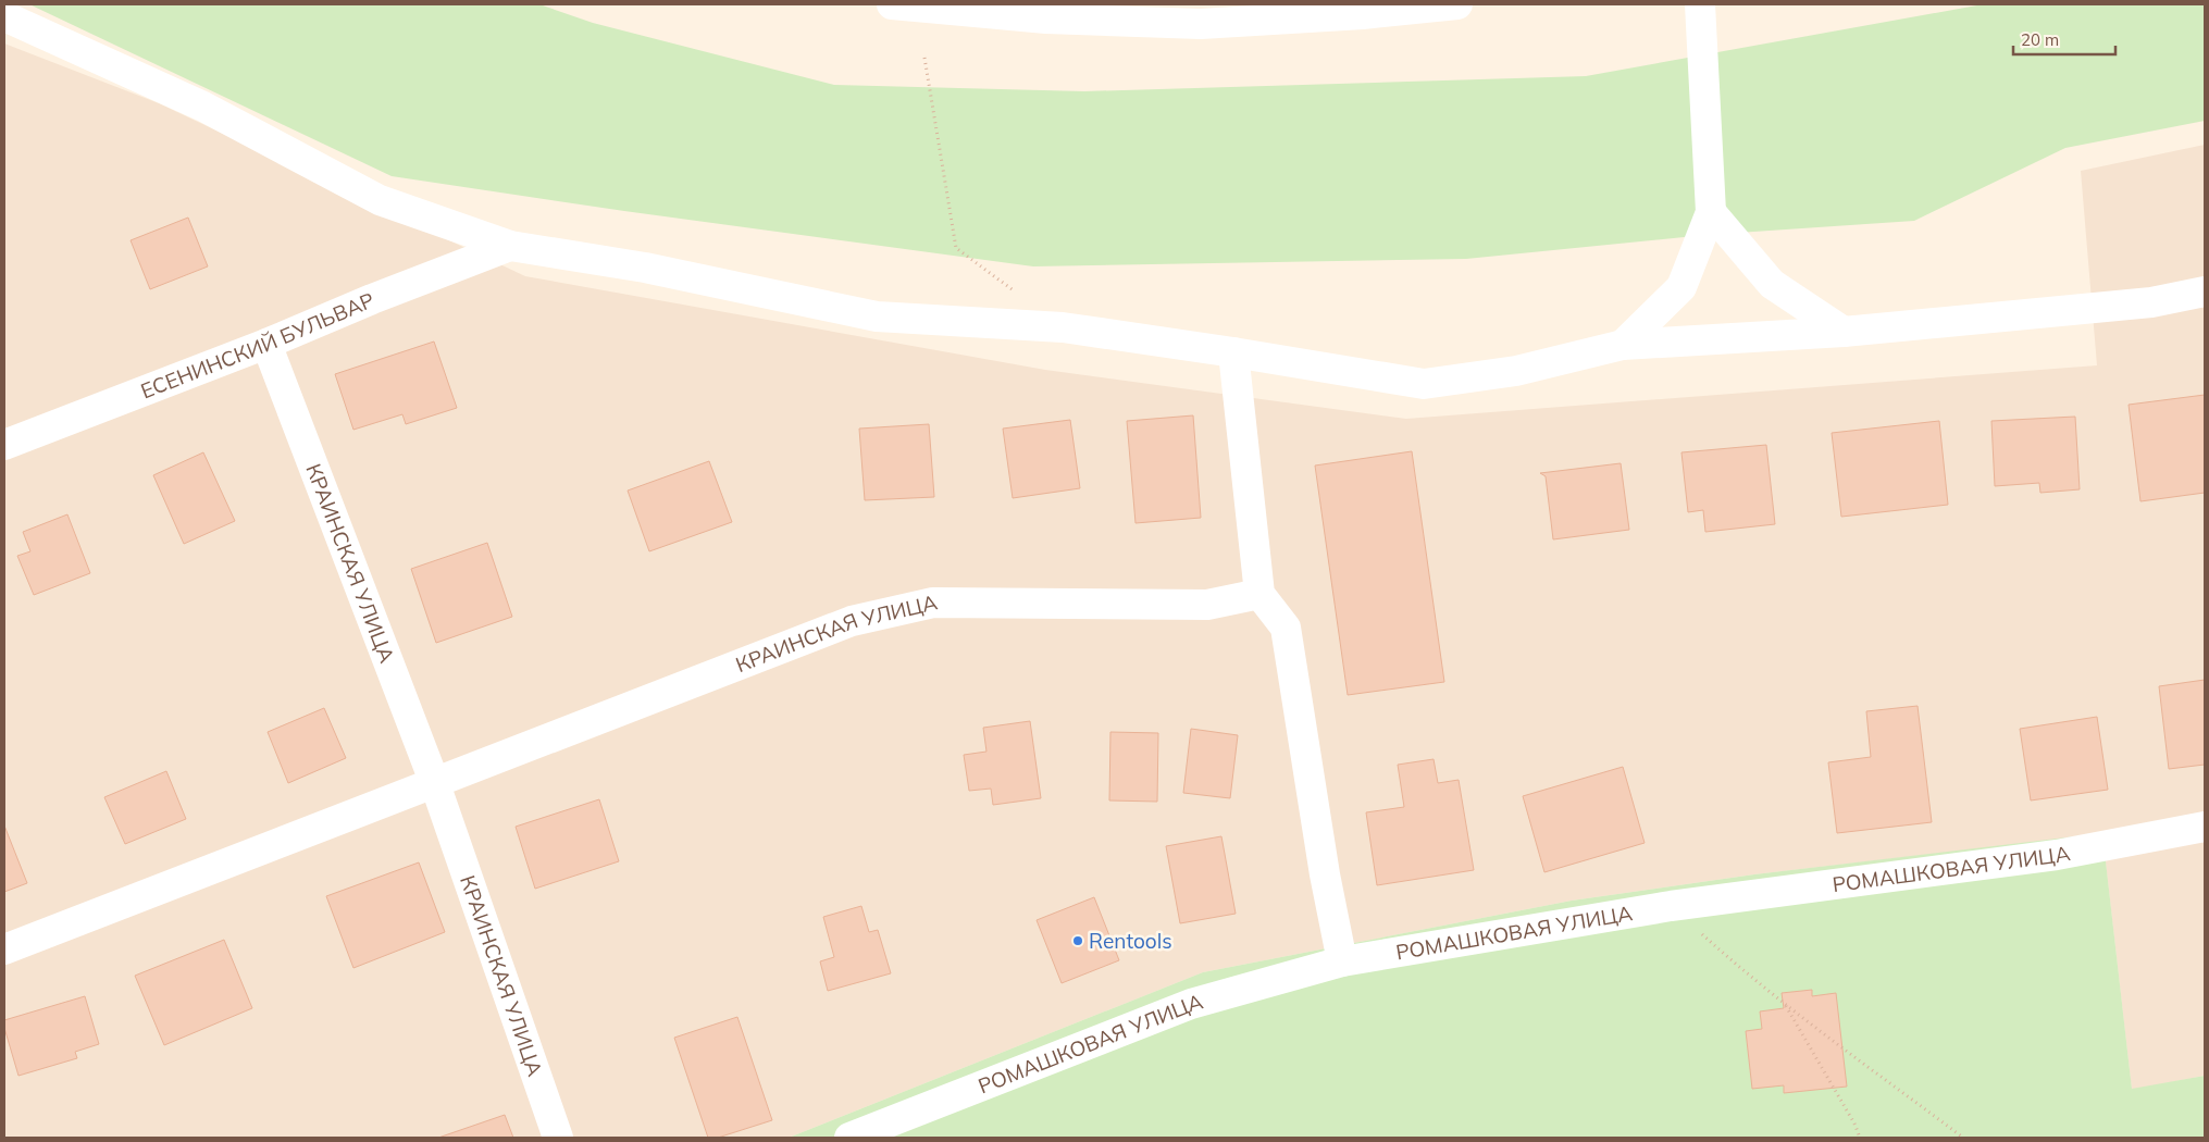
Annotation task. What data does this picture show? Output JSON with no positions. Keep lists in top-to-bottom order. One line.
{"streets":{"street":["ЕСЕНИНСКИЙ БУЛЬВАР","КРАИНСКАЯ УЛИЦА","РОМАШКОВАЯ УЛИЦА"]},"crossings":[["ЕСЕНИНСКИЙ БУЛЬВАР","КРАИНСКАЯ УЛИЦА"]],"places":["Rentools"],"scale_bar":"20 m"}
